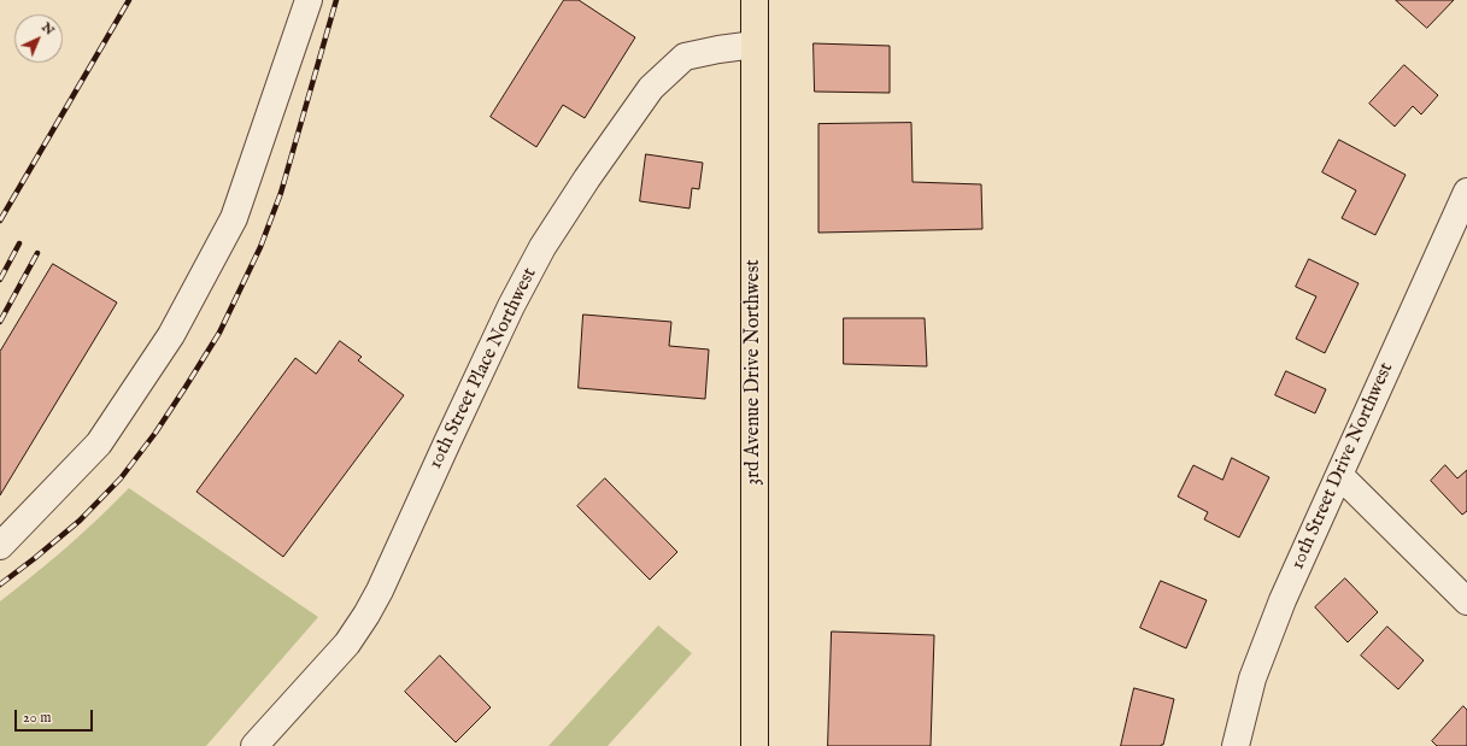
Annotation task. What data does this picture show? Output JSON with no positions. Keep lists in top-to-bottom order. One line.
{"streets":{"main road":["3rd Avenue Drive Northwest"],"street":["10th Street Place Northwest","10th Street Drive Northwest"]},"crossings":[["10th Street Place Northwest","3rd Avenue Drive Northwest"]],"scale_bar":"20 m","north":"top right"}
